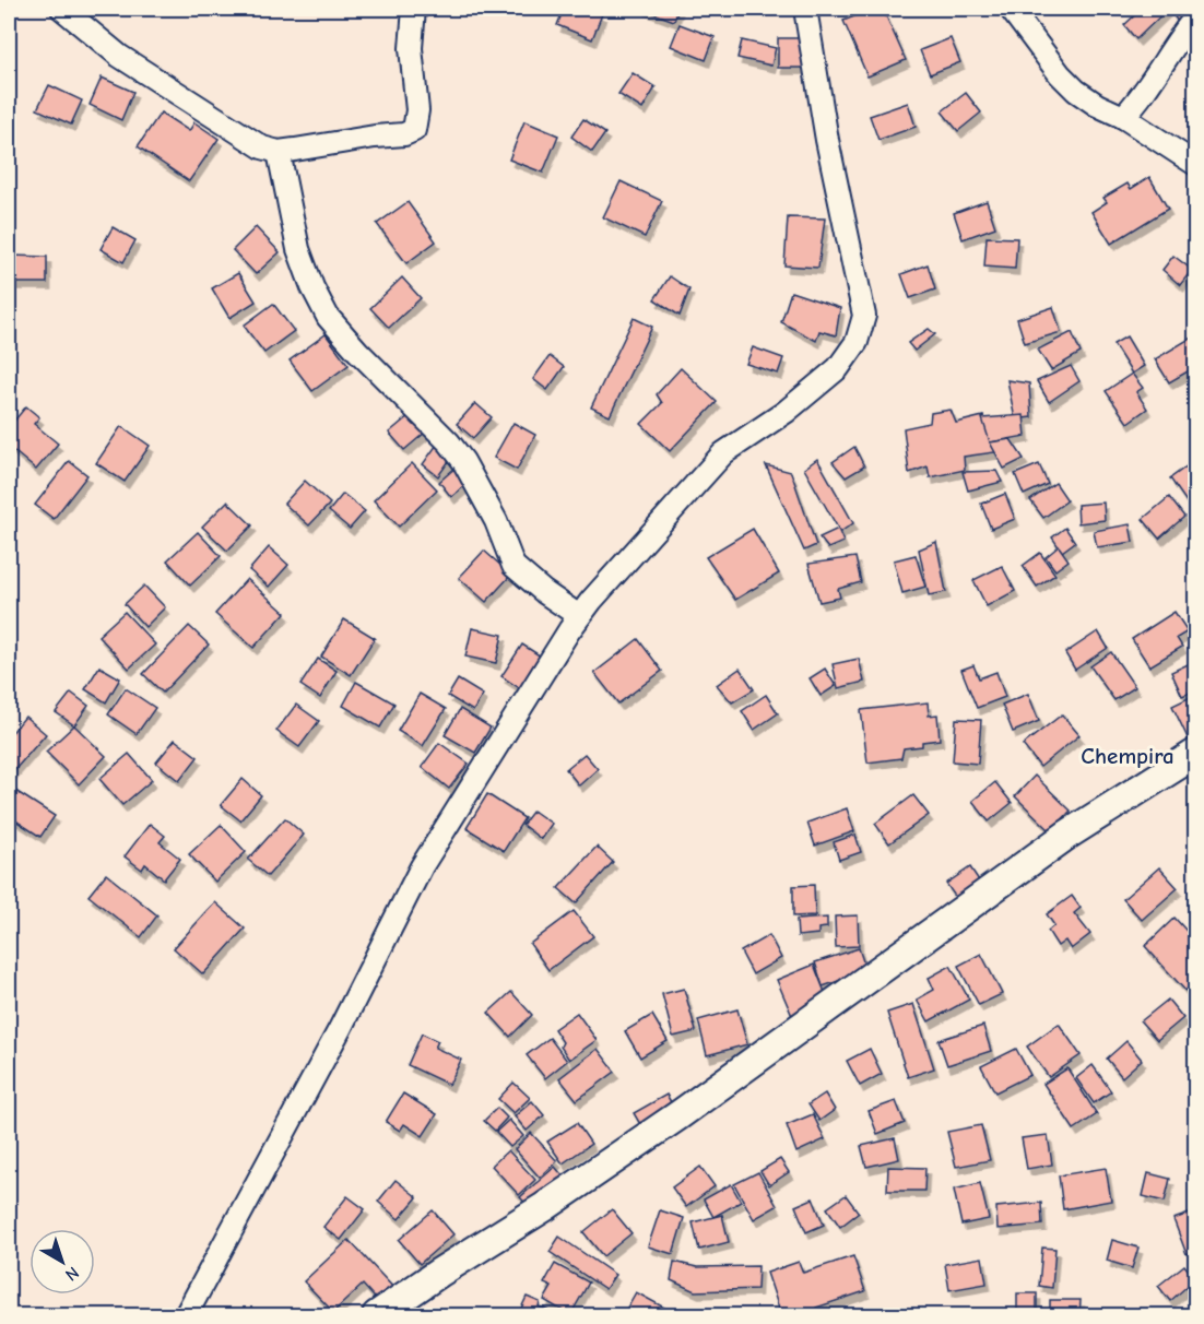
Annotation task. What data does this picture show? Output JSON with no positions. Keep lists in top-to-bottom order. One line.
{"districts":["Chempira"],"north":"bottom right"}
